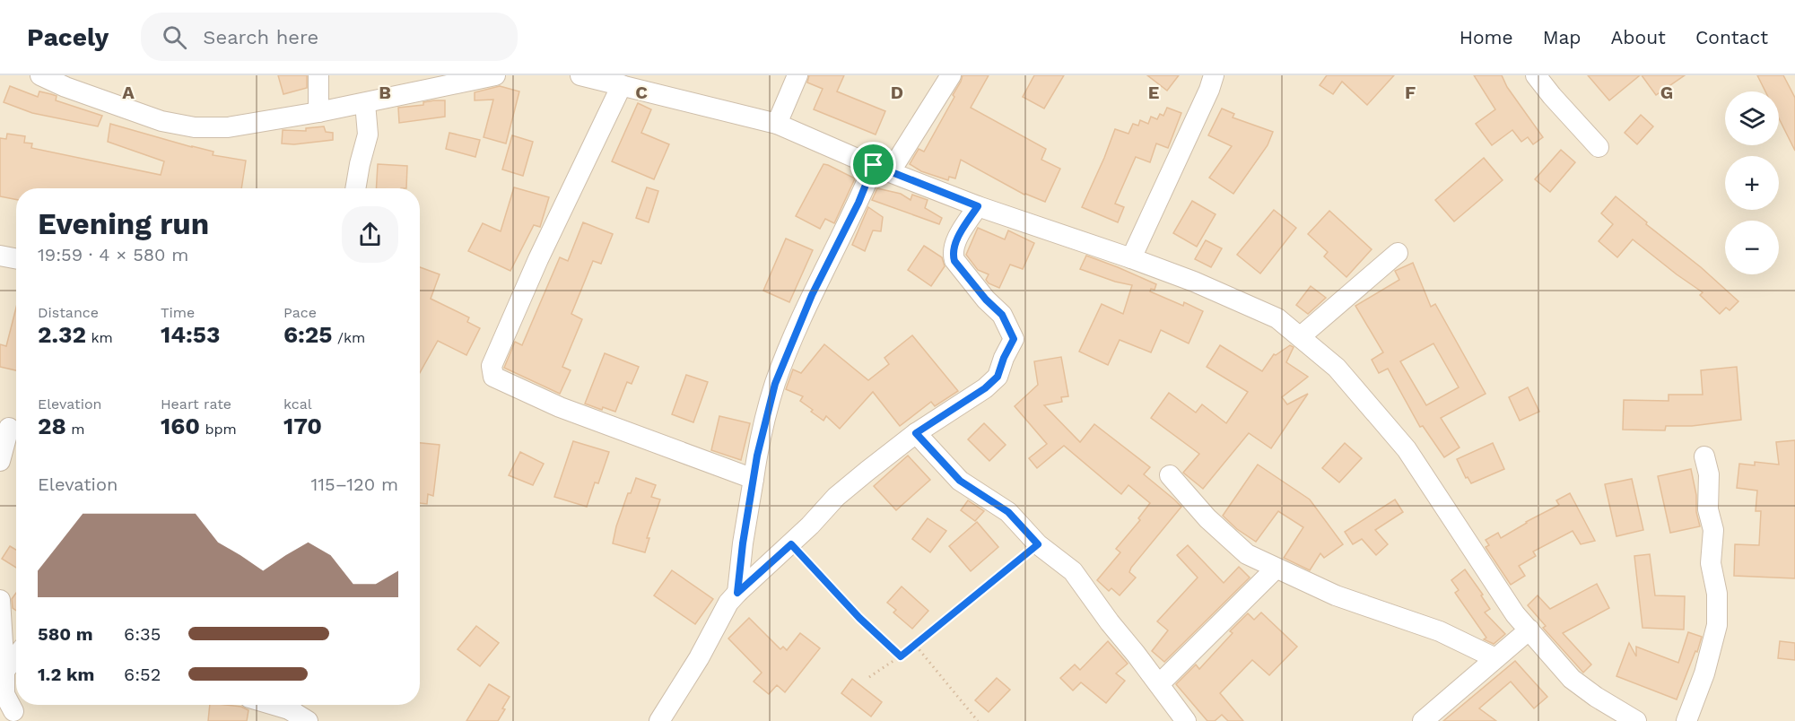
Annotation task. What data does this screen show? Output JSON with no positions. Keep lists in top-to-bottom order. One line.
{"page":{"header":"Pacely","search":"Search here","nav":["Home","Map","About","Contact"],"map_buttons":["+","−"],"heading":["Evening run","19:59 · 4 × 580 m"],"stats":[["Distance","2.32 km"],["Time","14:53"],["Pace","6:25 /km"],["Elevation","28 m"],["Heart rate","160 bpm"],["kcal","170"]],"chart":["Elevation","115–120 m"],"list":[{"name":"580 m","note":"6:35"},{"name":"1.2 km","note":"6:52"}]},"grid":{"columns":["A","B","C","D","E","F","G"]}}
